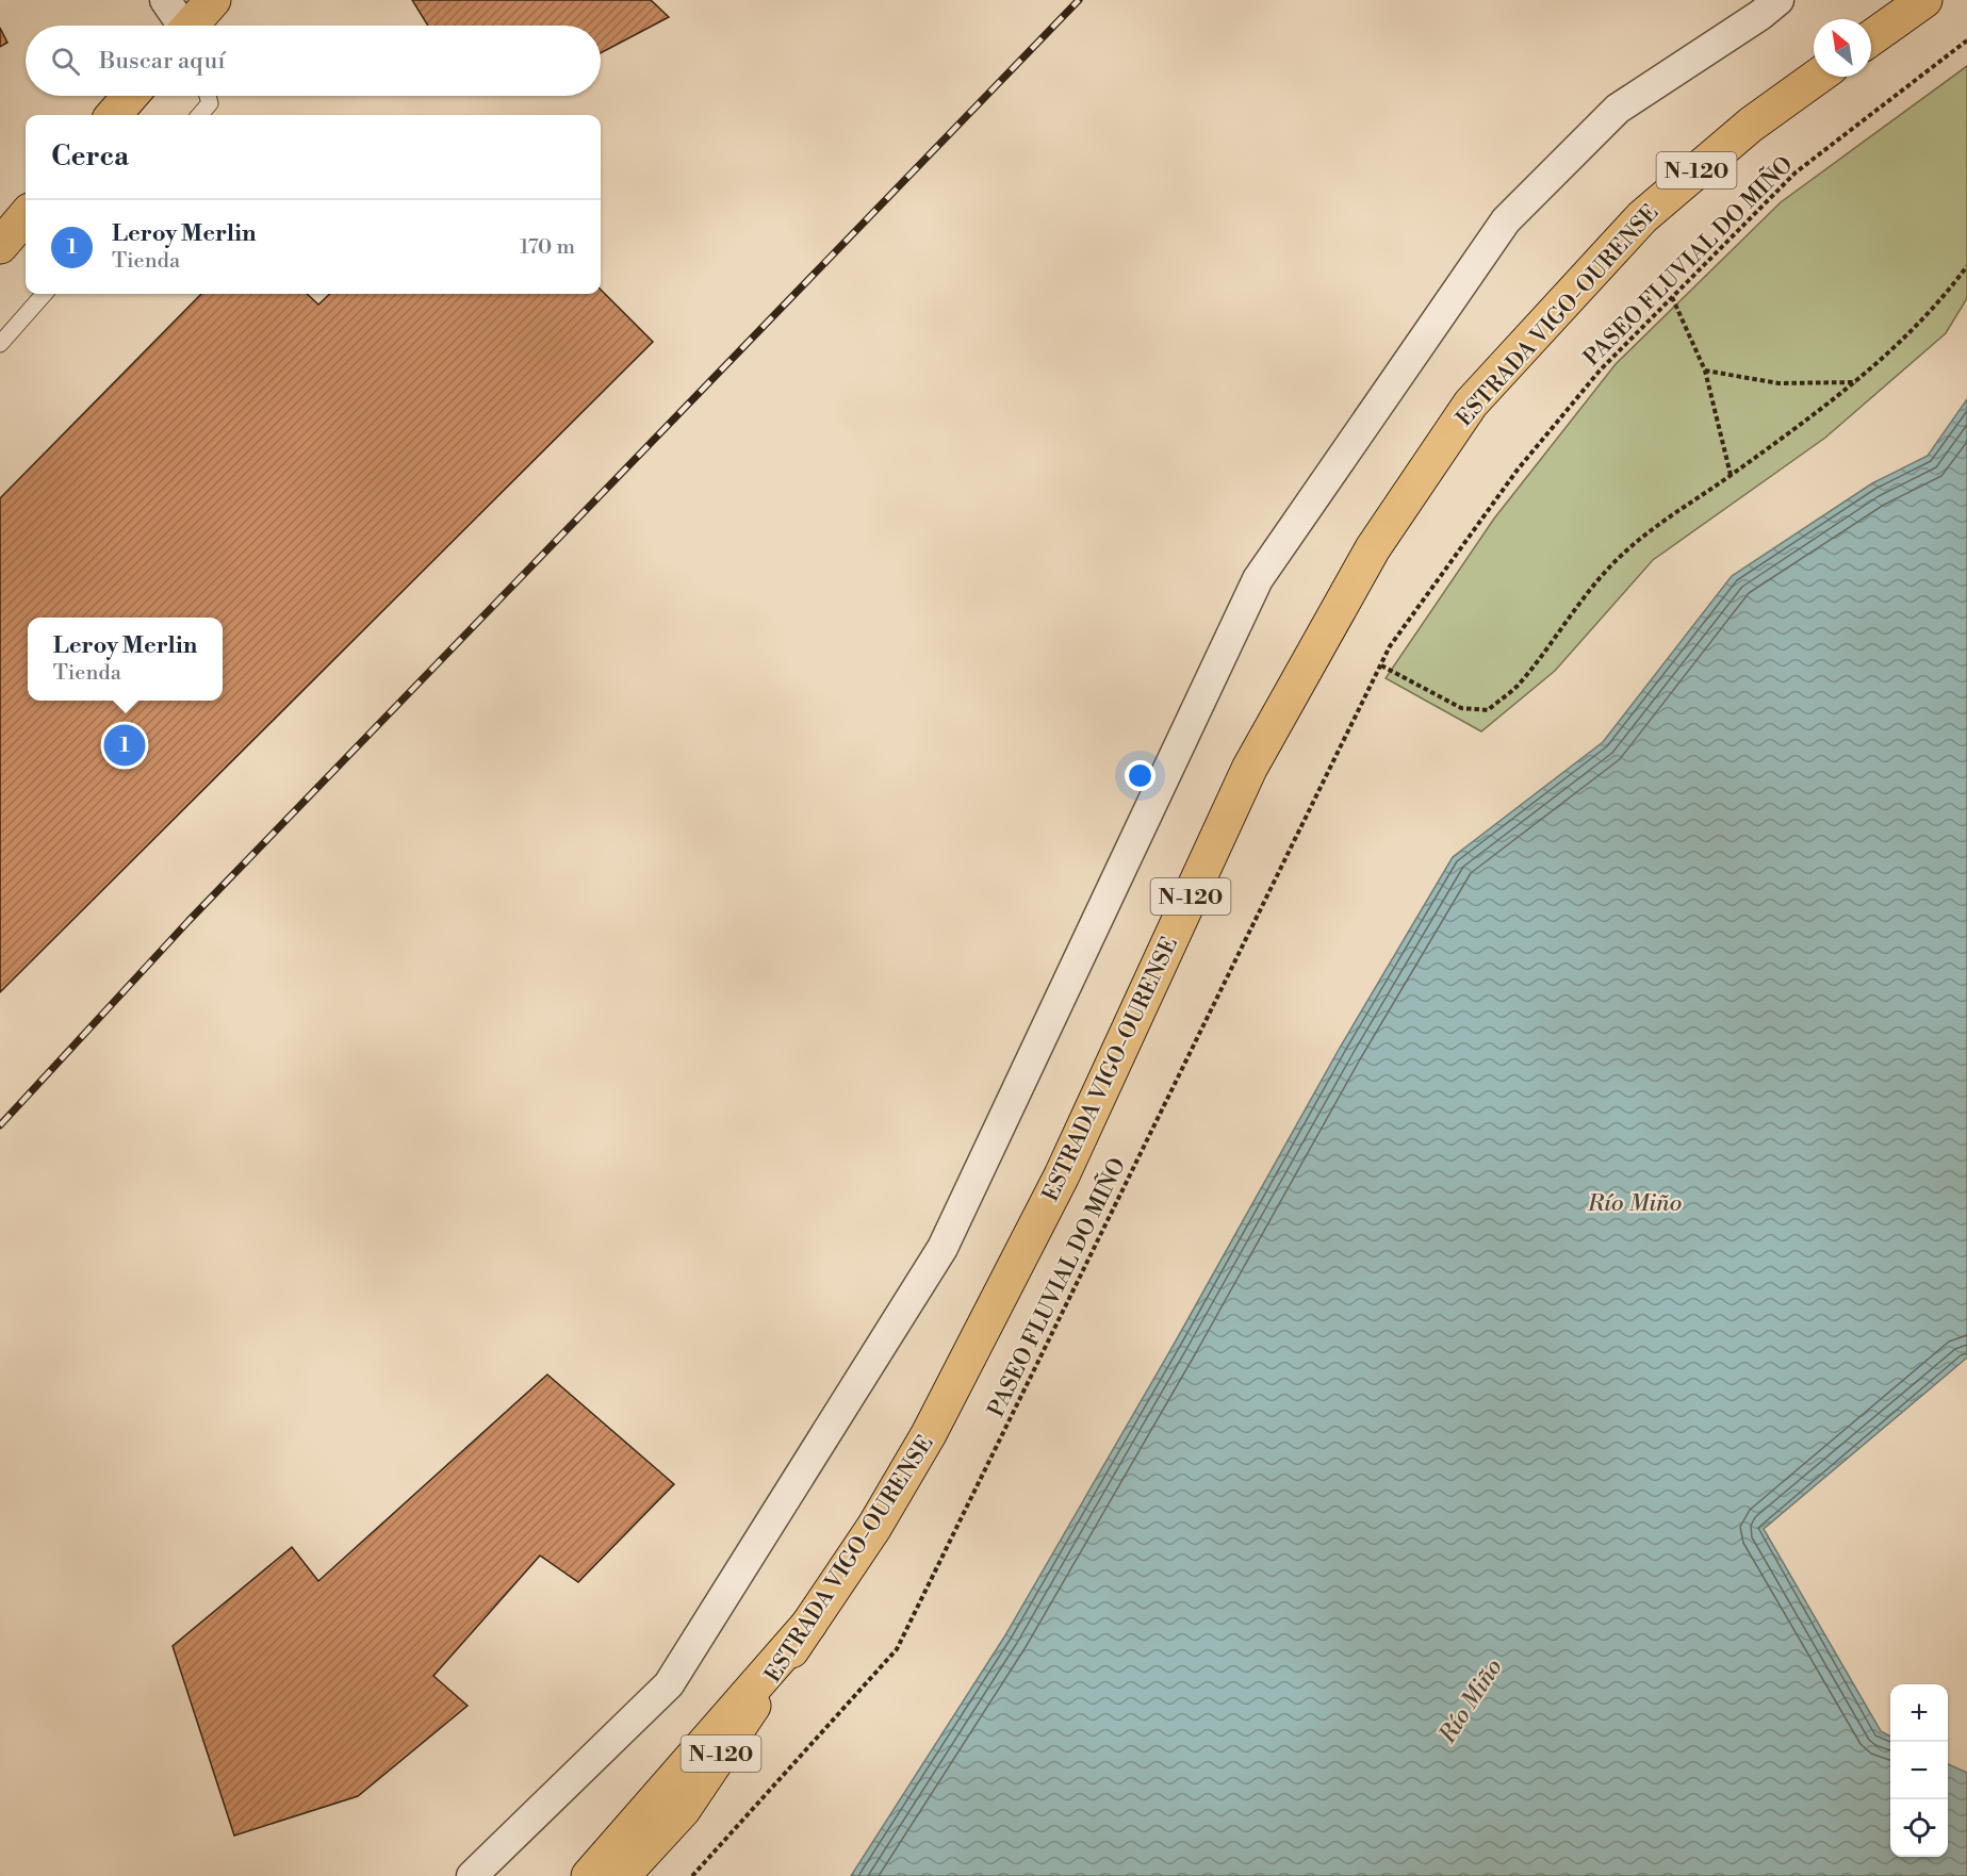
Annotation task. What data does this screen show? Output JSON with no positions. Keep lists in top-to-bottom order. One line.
{"streets":{"highway":["N-120","ESTRADA VIGO-OURENSE"],"path":["PASEO FLUVIAL DO MIÑO"]},"water":["Río Miño"],"north":"top left","page":{"search":"Buscar aquí","heading":"Cerca","list":[{"mark":"1","name":"Leroy Merlin","note":"Tienda","value":"170 m"}],"popup":["Leroy Merlin","Tienda"],"pins":"1","map_buttons":["+","−"]}}
